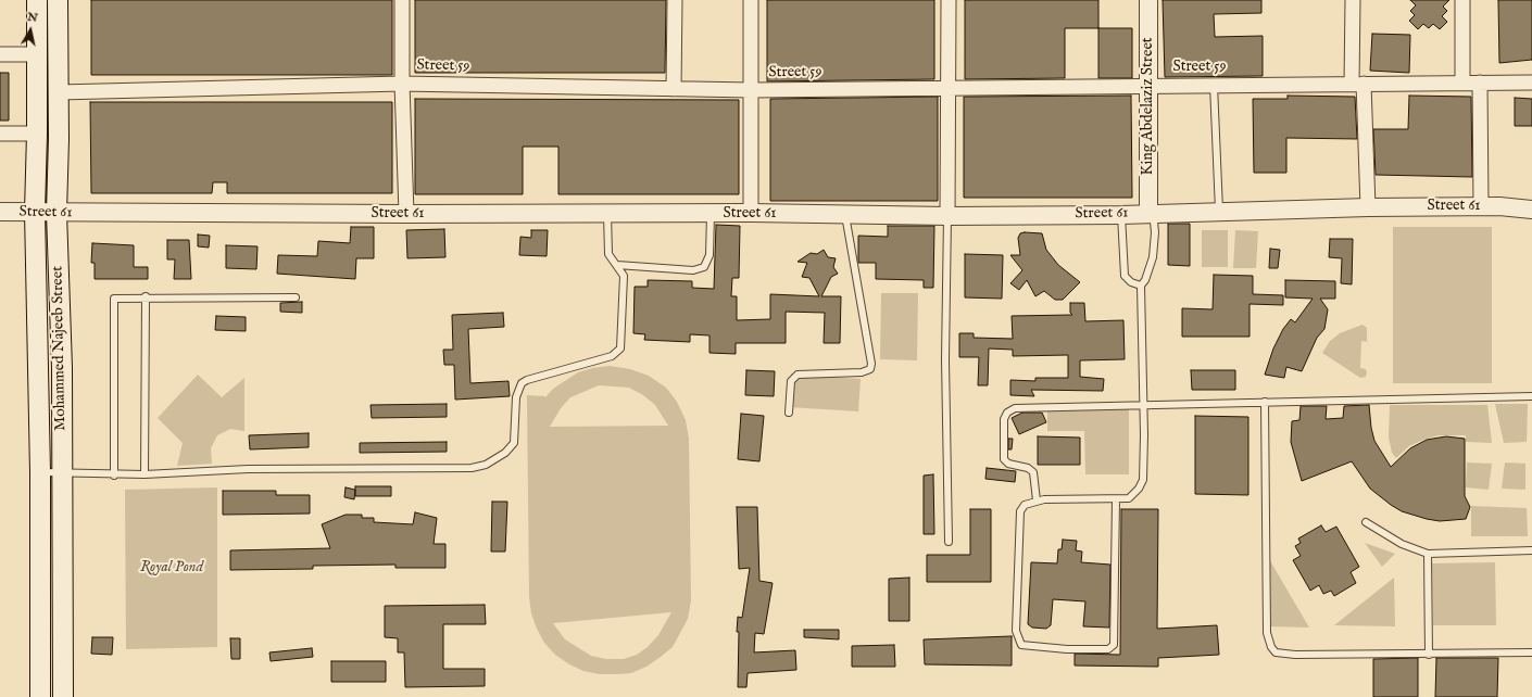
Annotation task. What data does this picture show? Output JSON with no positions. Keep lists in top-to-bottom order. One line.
{"streets":{"main road":["Mohammed Najeeb Street"],"street":["Street 59","King Abdelaziz Street","Street 61"]},"crossings":[["Street 59","King Abdelaziz Street"],["Street 59","Mohammed Najeeb Street"],["King Abdelaziz Street","Street 61"],["Street 61","Mohammed Najeeb Street"]],"parks":["Royal Pond"],"north":"top"}
